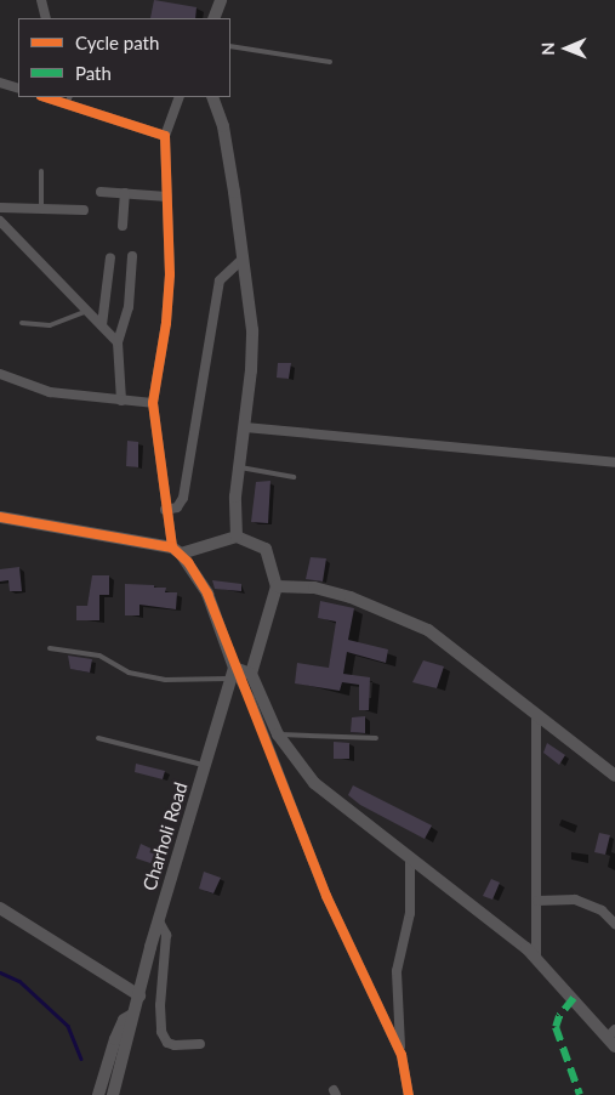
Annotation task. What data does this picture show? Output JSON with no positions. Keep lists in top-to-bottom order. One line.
{"streets":{"street":["Charholi Road"]},"legend":["Cycle path","Path"],"north":"left"}
